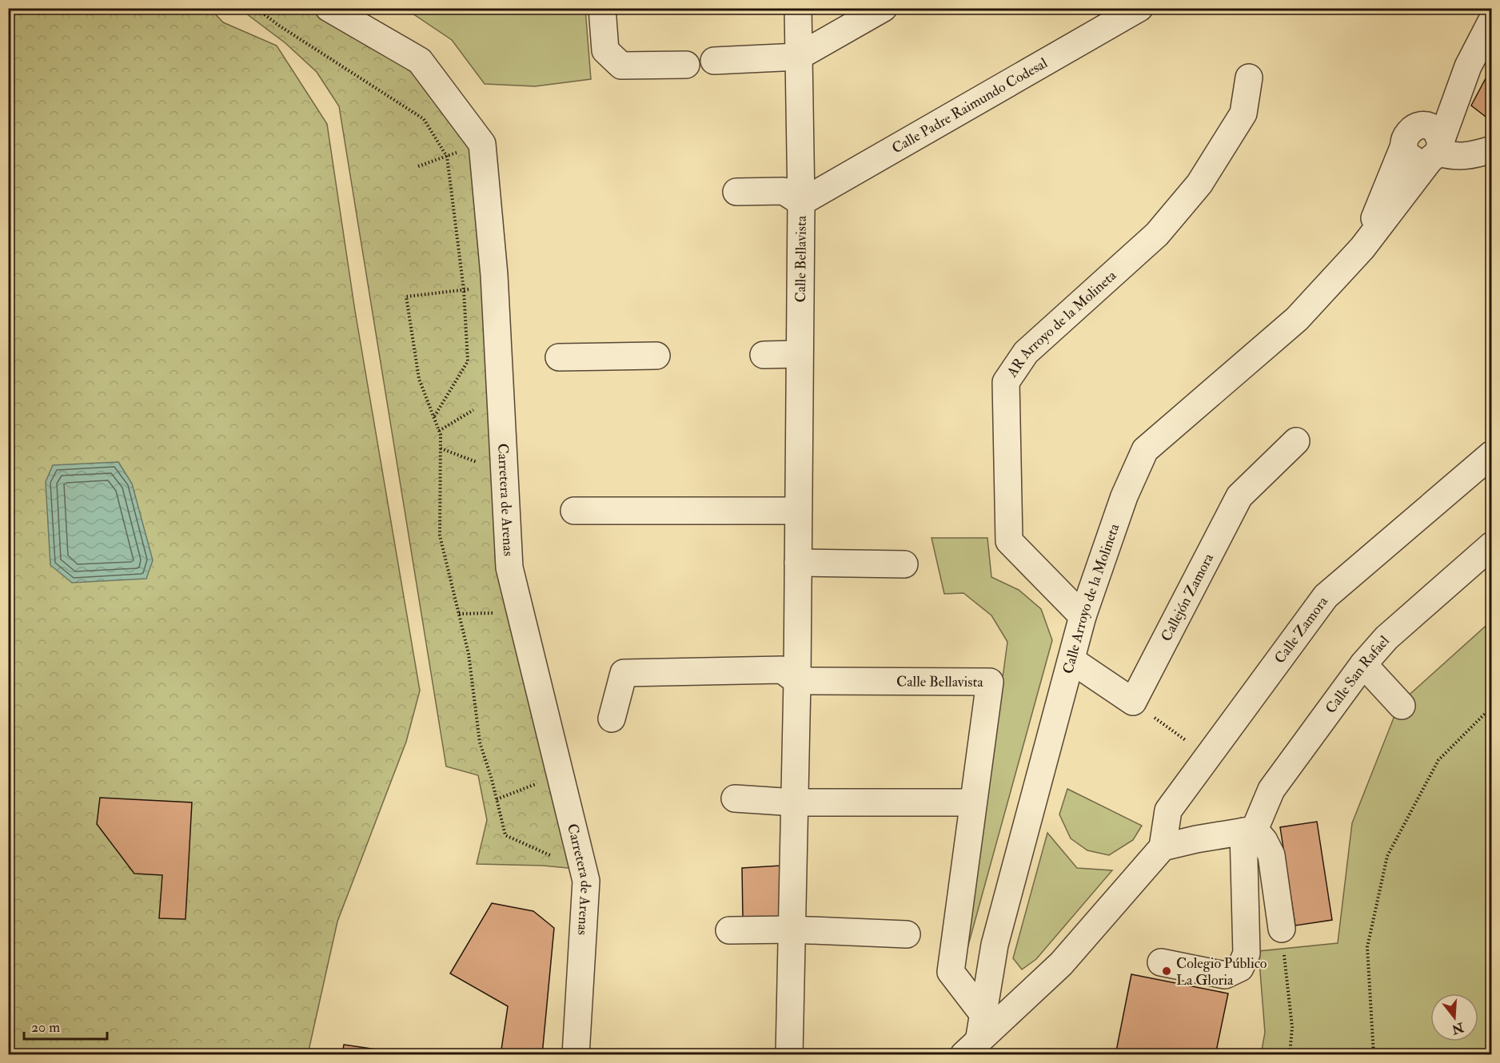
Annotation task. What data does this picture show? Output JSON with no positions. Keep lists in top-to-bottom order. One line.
{"streets":{"street":["Calle Padre Raimundo Codesal","Calle Bellavista","AR Arroyo de la Molineta","Carretera de Arenas","Callejón Zamora","Calle Arroyo de la Molineta","Calle Zamora","Calle San Rafael"]},"crossings":[["Calle Padre Raimundo Codesal","Calle Bellavista"],["Calle Bellavista","Calle Arroyo de la Molineta"],["AR Arroyo de la Molineta","Calle Arroyo de la Molineta"]],"places":["Colegio Público La Gloria"],"scale_bar":"20 m","north":"bottom"}
